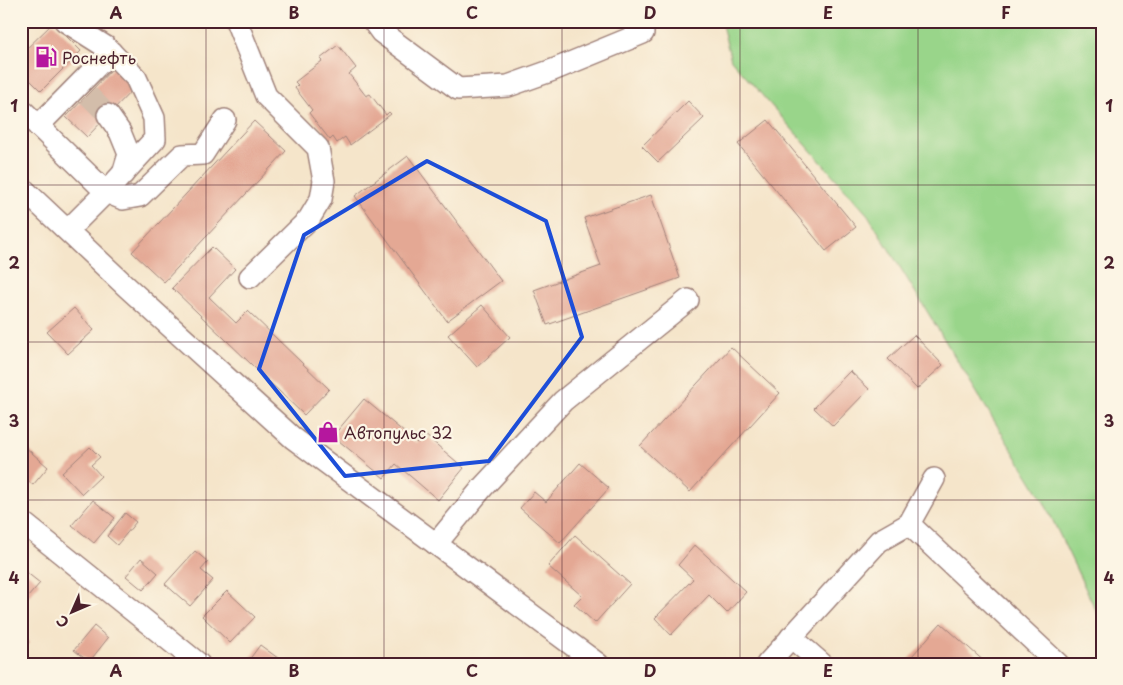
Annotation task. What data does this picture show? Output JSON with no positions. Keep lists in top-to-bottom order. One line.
{"places":{"fuel station":["Роснефть"],"shop":["Автопульс 32"]},"north":"bottom left","grid":{"columns":["A","B","C","D","E","F"],"rows":["1","2","3","4"]}}
